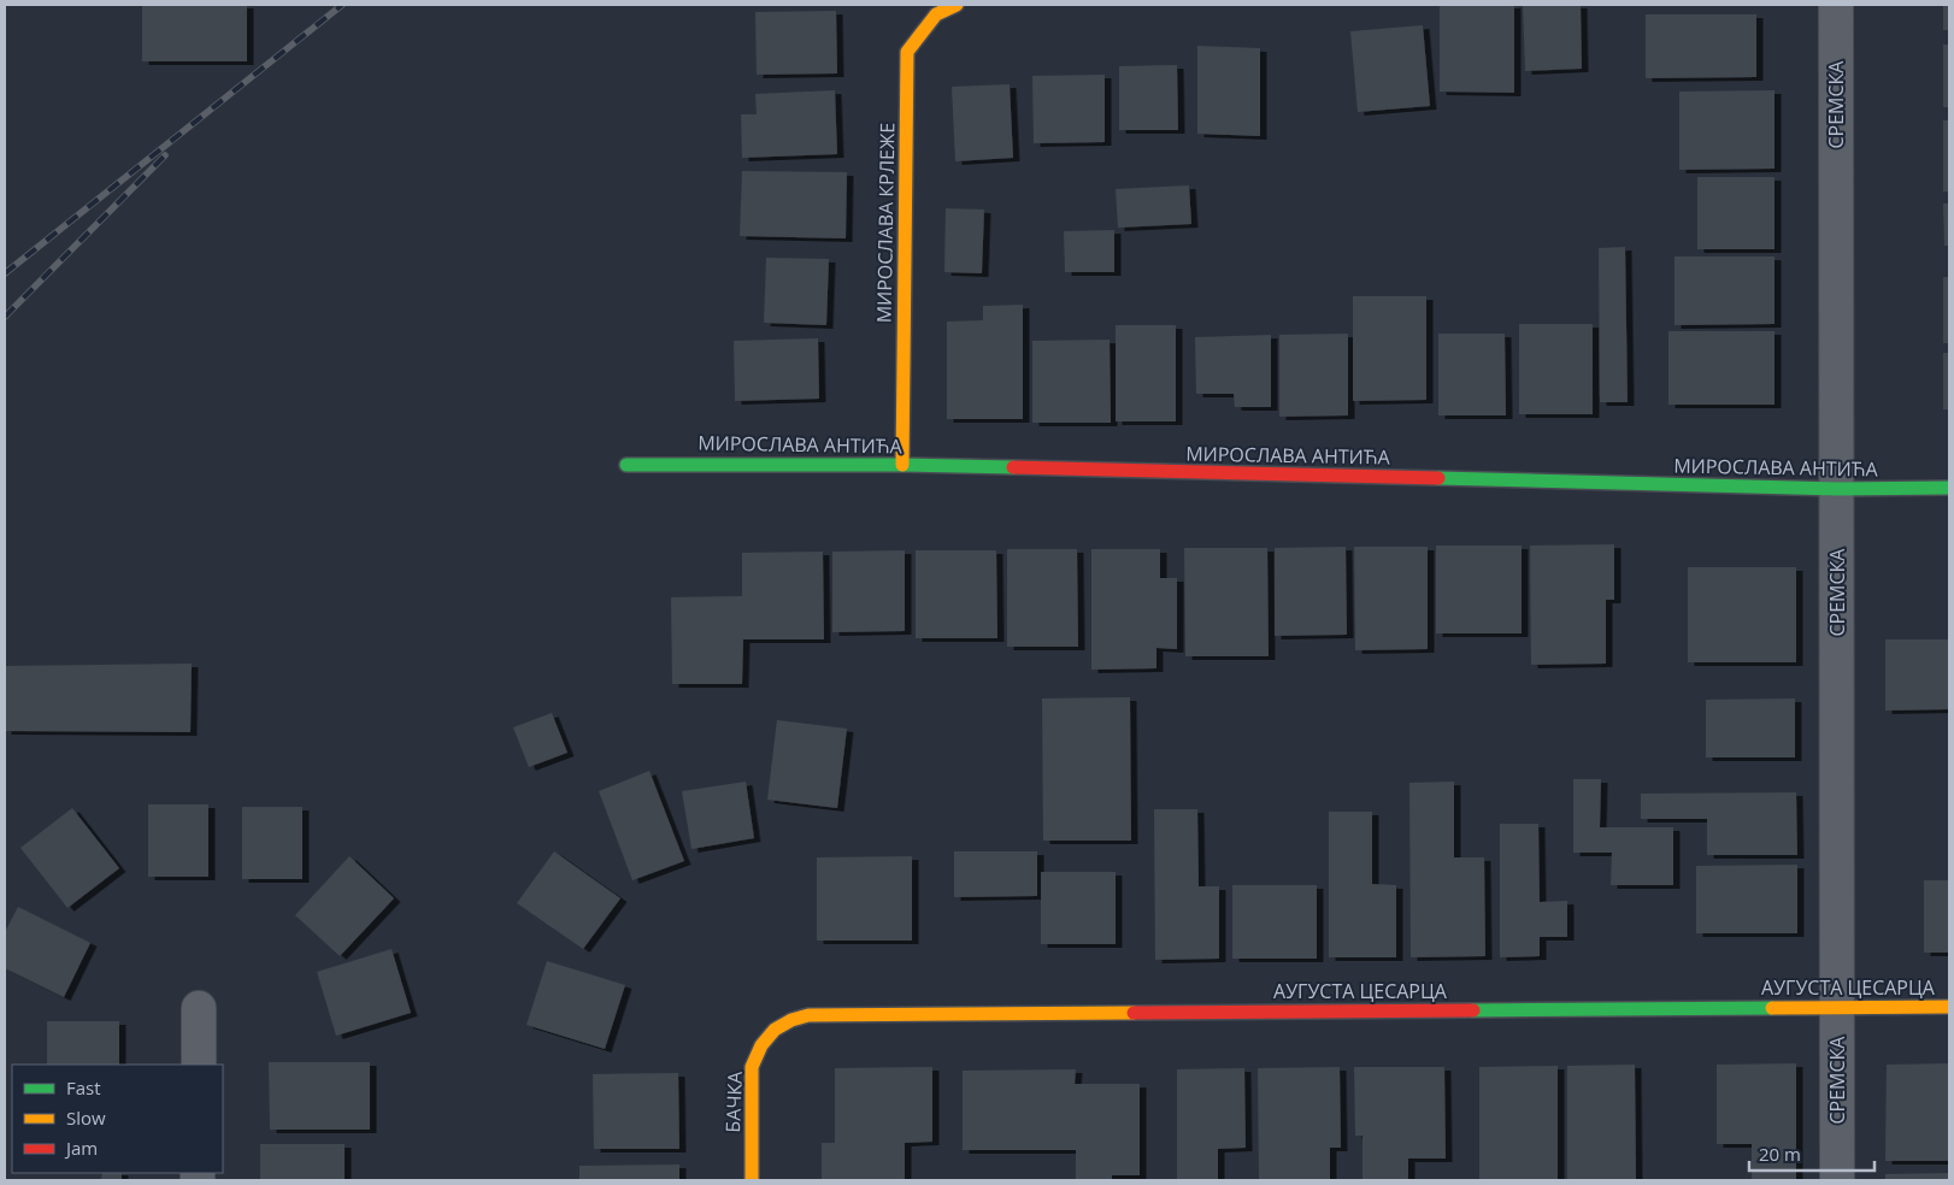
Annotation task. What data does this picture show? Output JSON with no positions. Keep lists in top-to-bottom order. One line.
{"streets":{"street":["СРЕМСКА","МИРОСЛАВА КРЛЕЖЕ","МИРОСЛАВА АНТИЋА","АУГУСТА ЦЕСАРЦА","БАЧКА"]},"crossings":[["СРЕМСКА","МИРОСЛАВА АНТИЋА"],["СРЕМСКА","АУГУСТА ЦЕСАРЦА"],["МИРОСЛАВА КРЛЕЖЕ","МИРОСЛАВА АНТИЋА"],["АУГУСТА ЦЕСАРЦА","БАЧКА"]],"legend":["Fast","Slow","Jam"],"scale_bar":"20 m"}
